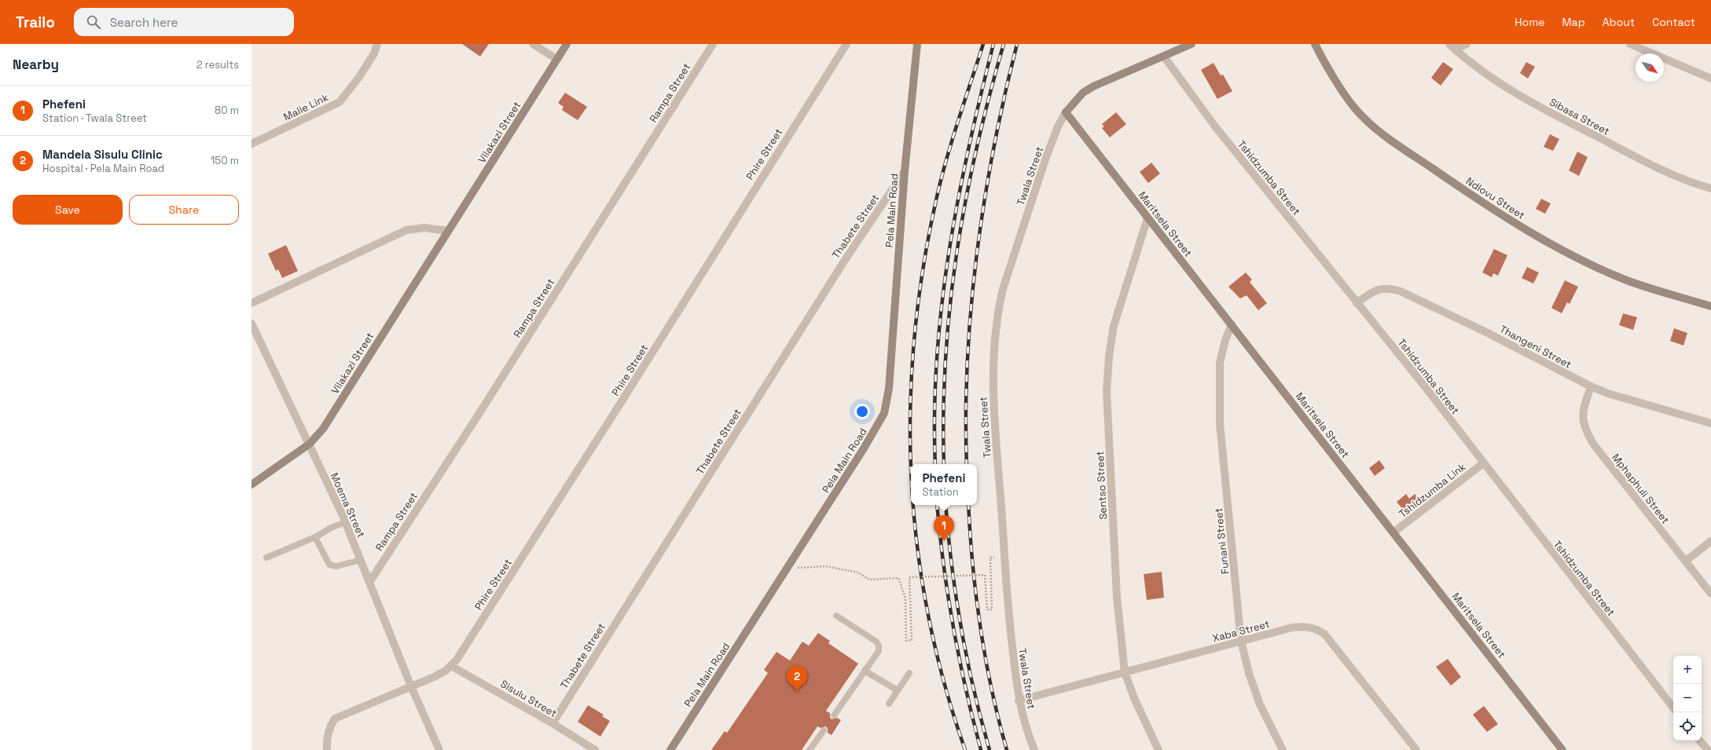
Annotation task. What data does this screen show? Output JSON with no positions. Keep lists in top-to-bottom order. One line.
{"streets":{"street":["Rampa Street","Malie Link","Sibasa Street","Vilakazi Street","Phire Street","Twala Street","Tshidzumba Street","Ndlovu Street","Pela Main Road","Maritsela Street","Thabete Street","Thangeni Street","Sentso Street","Mphaphuli Street","Tshidzumba Link","Moema Street","Funani Street","Xaba Street","Sisulu Street"]},"crossings":[["Rampa Street","Moema Street"],["Vilakazi Street","Moema Street"],["Phire Street","Moema Street"],["Phire Street","Sisulu Street"],["Twala Street","Maritsela Street"],["Twala Street","Xaba Street"],["Tshidzumba Street","Thangeni Street"],["Tshidzumba Street","Tshidzumba Link"],["Pela Main Road","Thabete Street"],["Maritsela Street","Sentso Street"],["Maritsela Street","Tshidzumba Link"],["Maritsela Street","Funani Street"],["Thabete Street","Sisulu Street"],["Thangeni Street","Mphaphuli Street"],["Sentso Street","Xaba Street"],["Funani Street","Xaba Street"]],"north":"bottom right","page":{"header":"Trailo","search":"Search here","nav":["Home","Map","About","Contact"],"heading":["Nearby","2 results"],"list":[{"mark":"1","name":"Phefeni","note":"Station · Twala Street","value":"80 m"},{"mark":"2","name":"Mandela Sisulu Clinic","note":"Hospital · Pela Main Road","value":"150 m"}],"buttons":["Save","Share"],"popup":["Phefeni","Station"],"pins":["1","2"],"map_buttons":["+","−"]}}
